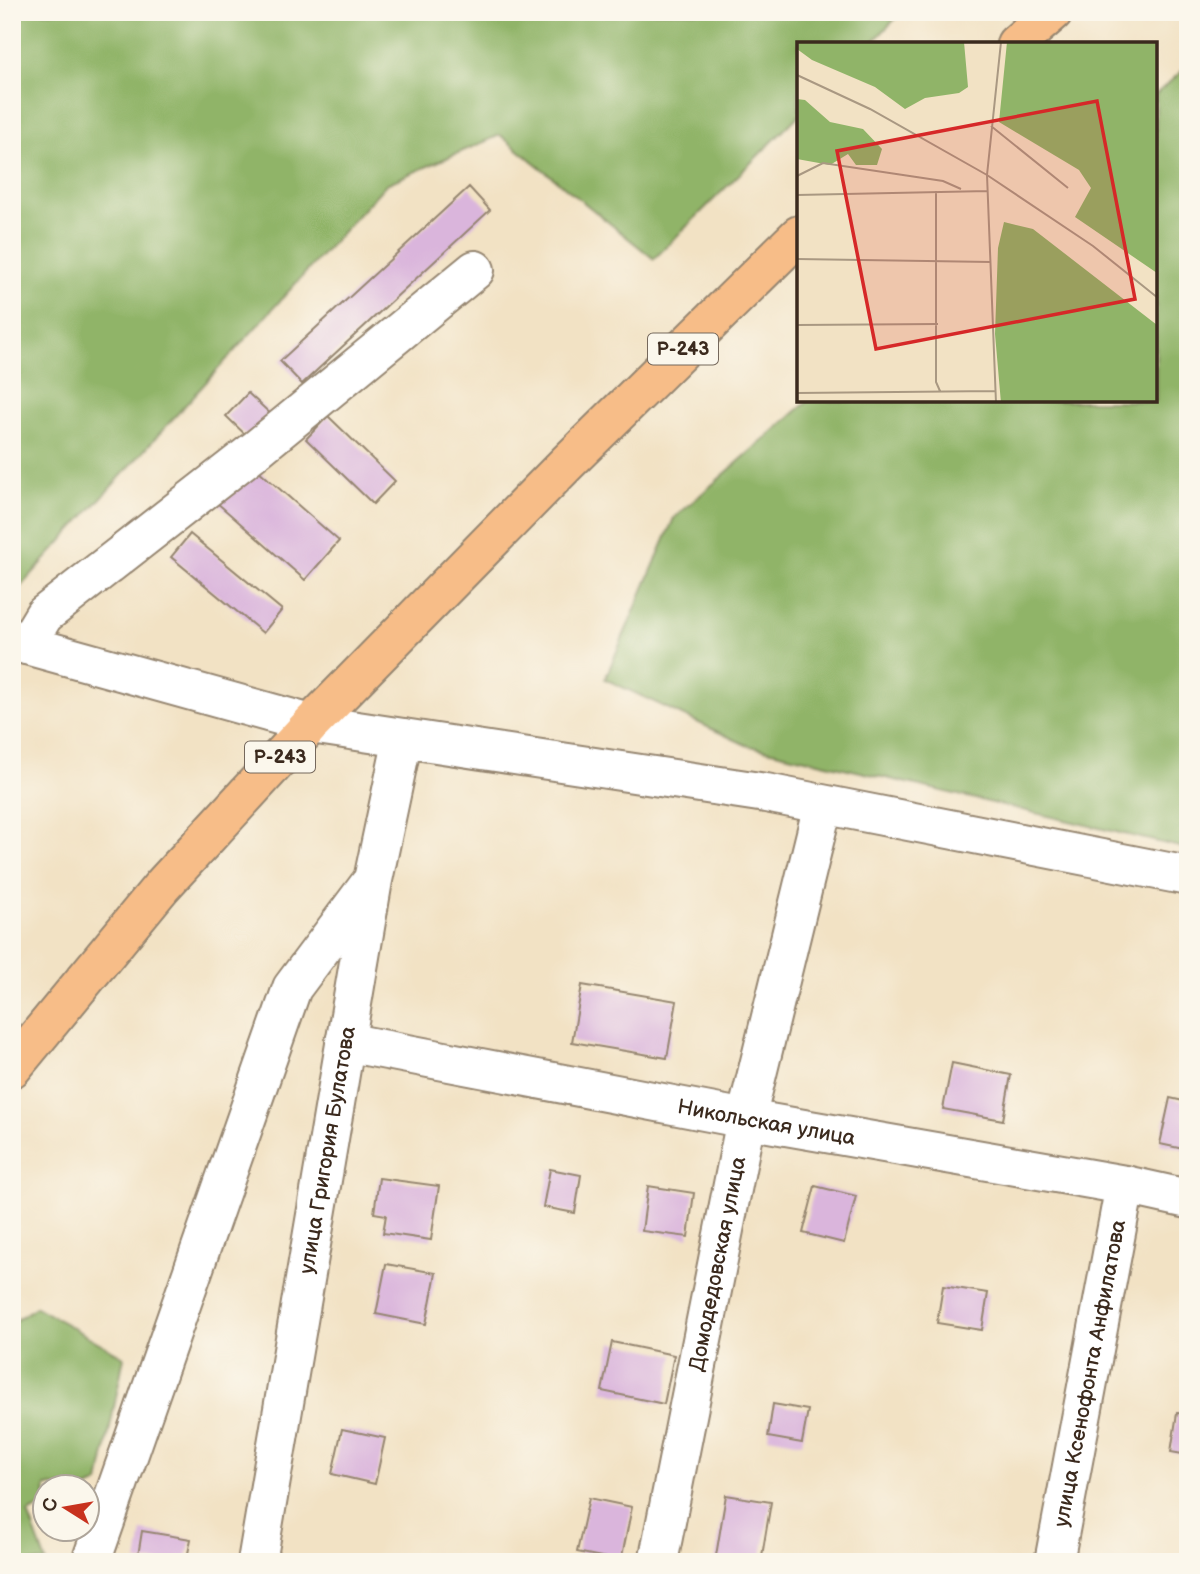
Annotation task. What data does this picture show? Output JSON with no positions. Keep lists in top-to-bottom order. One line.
{"streets":{"highway":["Р-243"],"street":["Никольская улица","улица Григория Булатова","Домодедовская улица","улица Ксенофонта Анфилатова"]},"crossings":[["Никольская улица","улица Григория Булатова"],["Никольская улица","Домодедовская улица"],["Никольская улица","улица Ксенофонта Анфилатова"]],"north":"left"}
